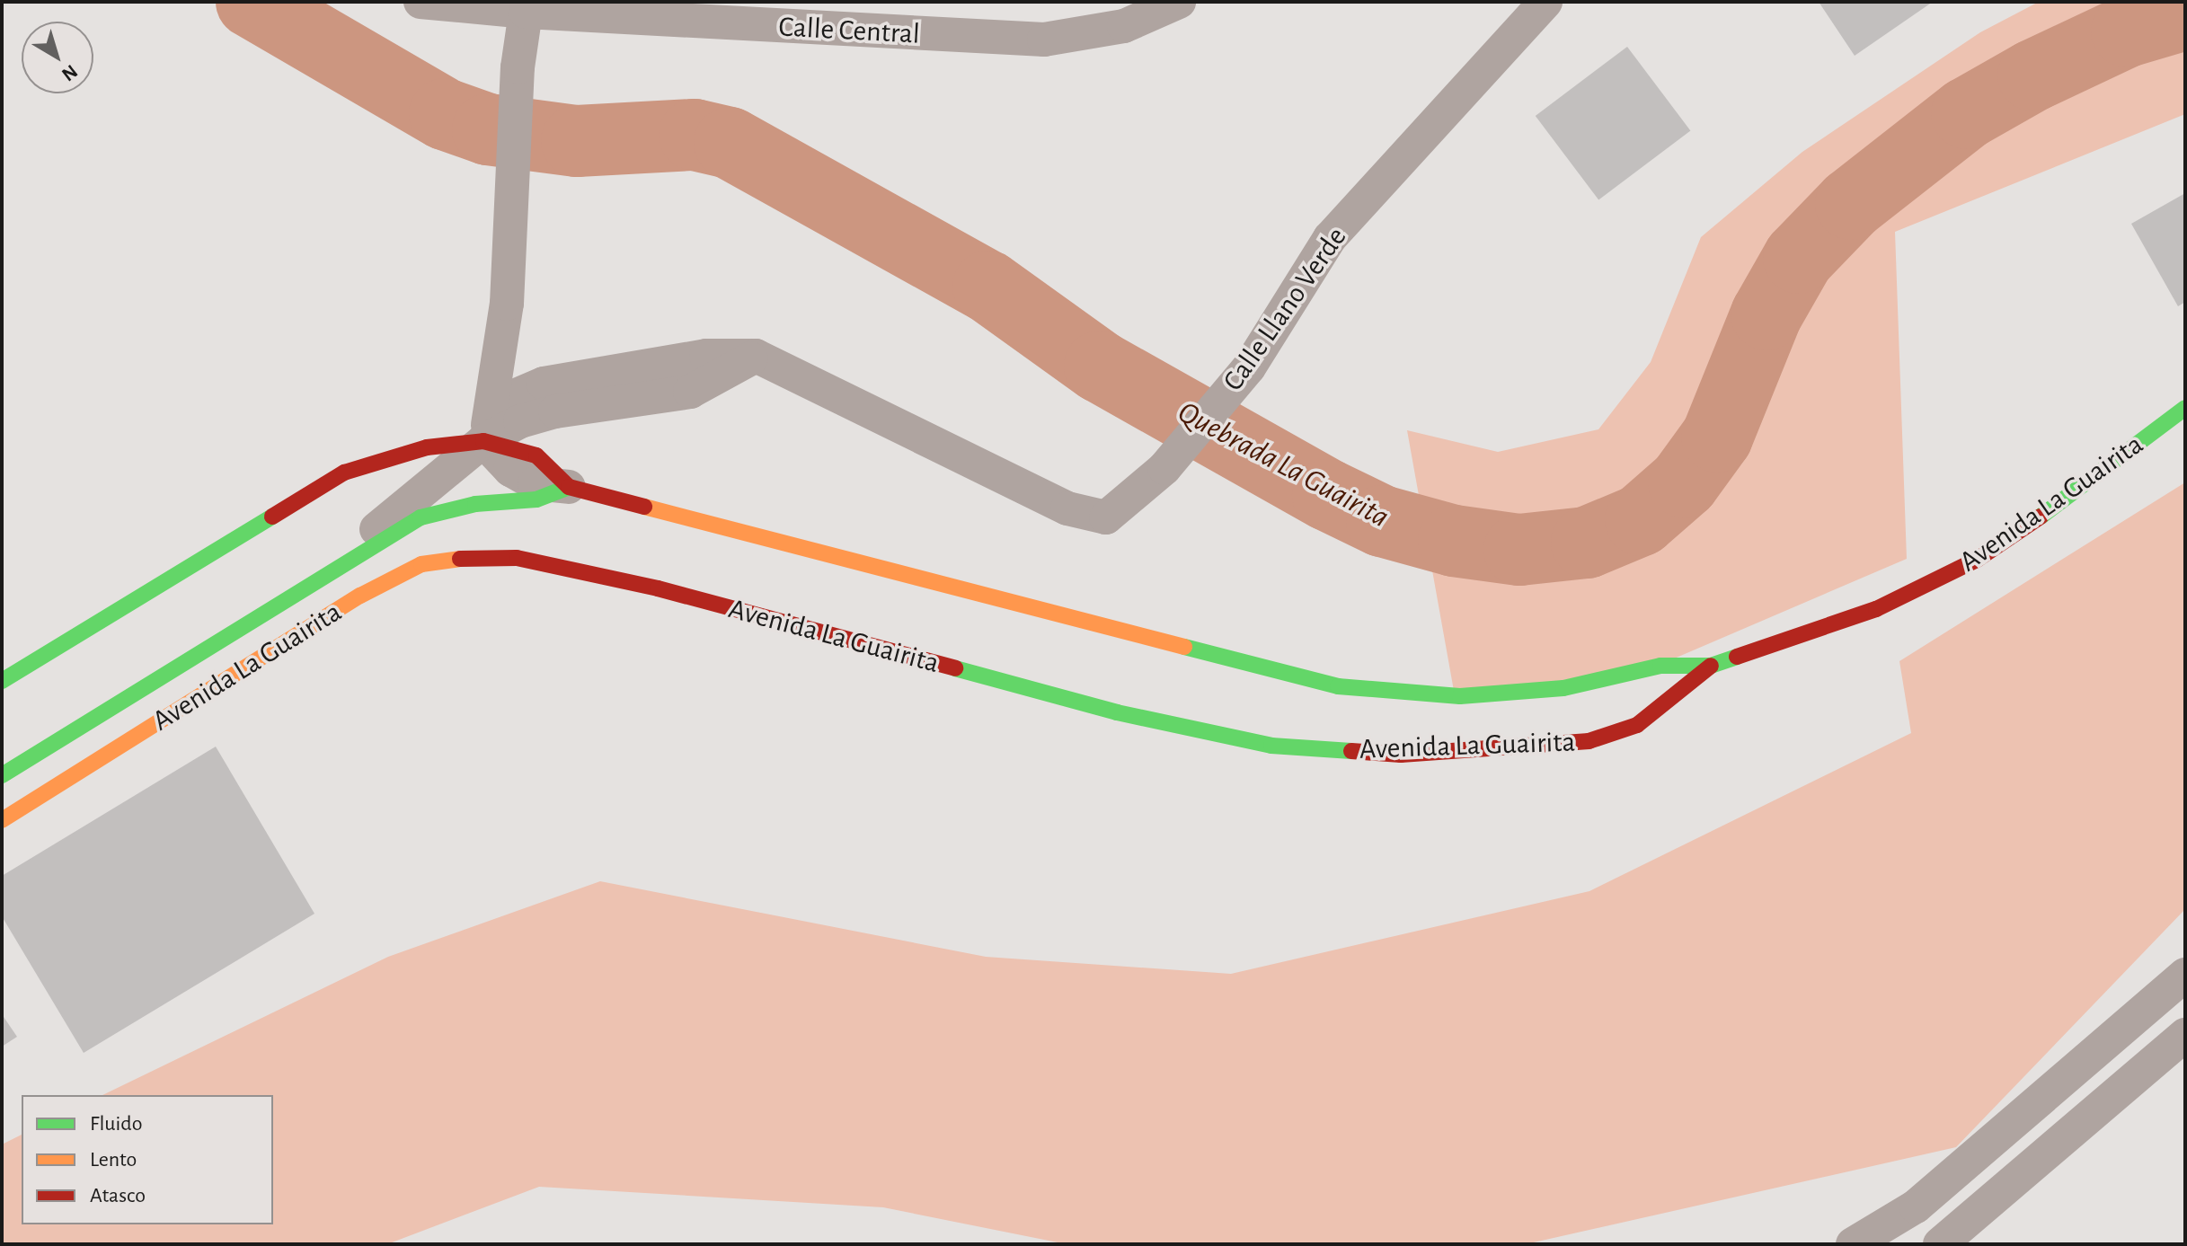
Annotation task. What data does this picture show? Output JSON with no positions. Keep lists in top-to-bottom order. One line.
{"streets":{"street":["Calle Central","Calle Llano Verde","Avenida La Guairita"]},"water":["Quebrada La Guairita"],"legend":["Fluido","Lento","Atasco"],"north":"bottom right"}
